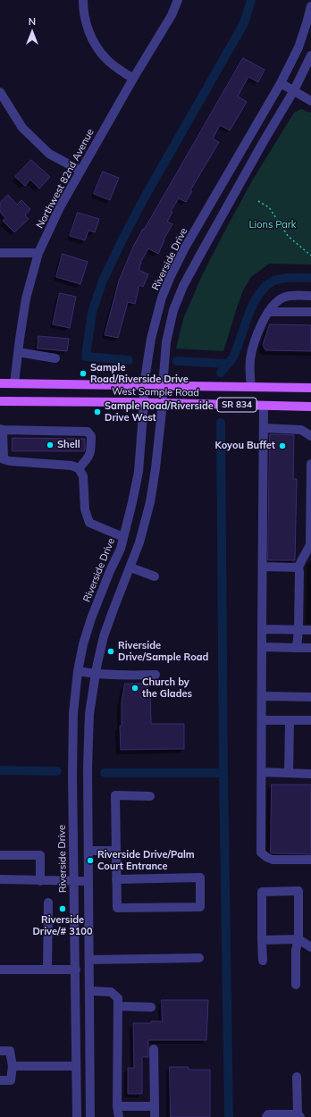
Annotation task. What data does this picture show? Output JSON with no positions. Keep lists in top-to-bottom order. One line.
{"streets":{"main road":["West Sample Road","SR 834"],"street":["Northwest 82nd Avenue","Riverside Drive"]},"crossings":[["Northwest 82nd Avenue","West Sample Road"],["Riverside Drive","West Sample Road"]],"parks":["Lions Park"],"places":["Sample Road/Riverside Drive","Sample Road/Riverside Drive West","Shell","Koyou Buffet","Riverside Drive/Sample Road","Church by the Glades","Riverside Drive/Palm Court Entrance","Riverside Drive/# 3100"],"north":"top"}
